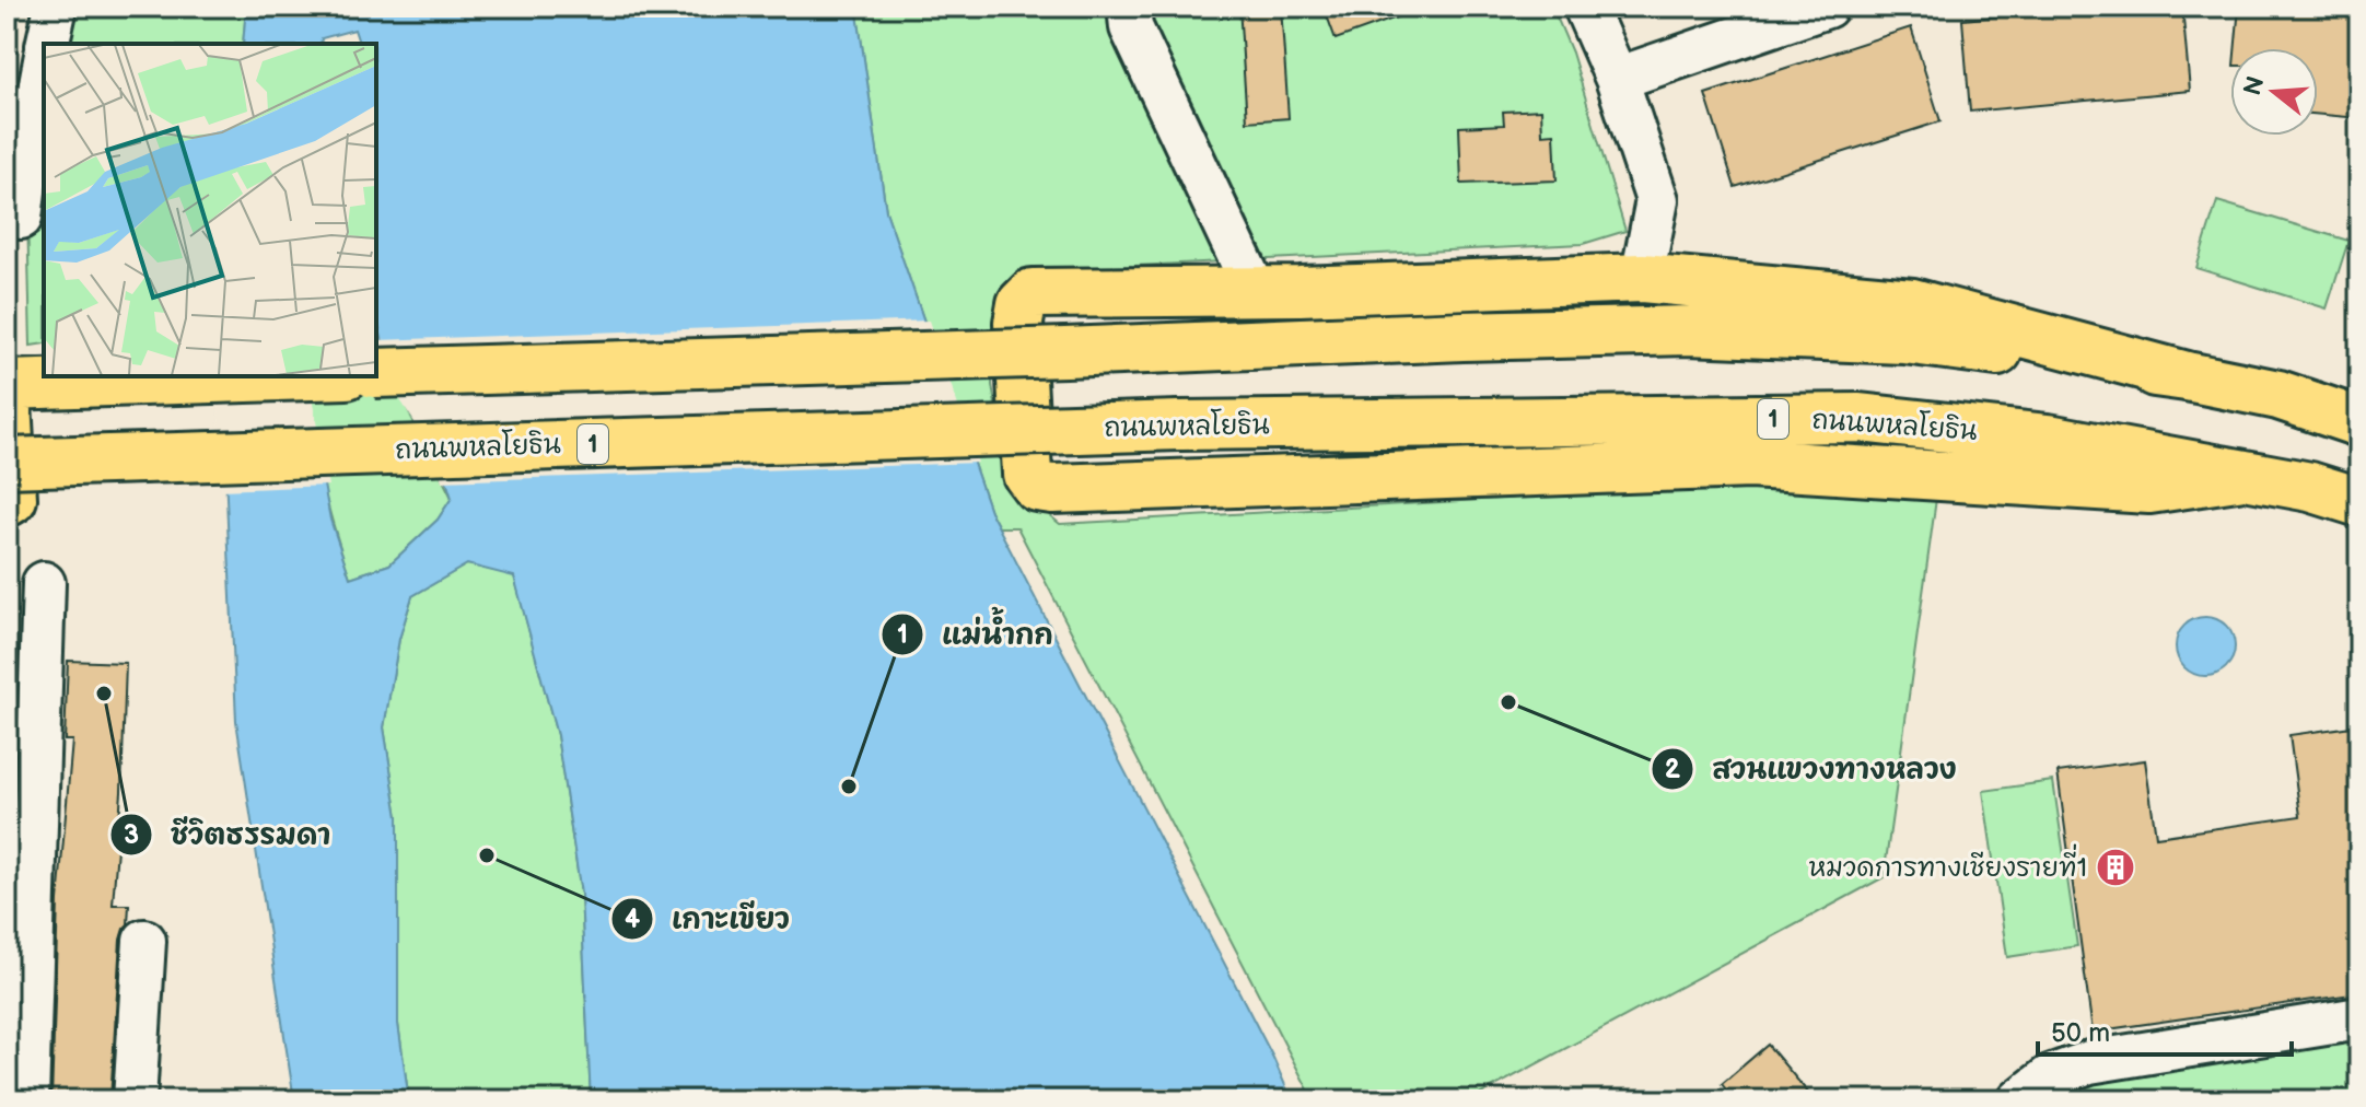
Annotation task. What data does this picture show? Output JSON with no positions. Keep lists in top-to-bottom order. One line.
{"streets":{"main road":["1","ถนนพหลโยธิน"]},"places":{"other":["ชีวิตธรรมดา","สวนแขวงทางหลวง","แม่น้ำกก","เกาะเขียว"],"building":["หมวดการทางเชียงรายที่1"]},"scale_bar":"50 m","north":"left"}
